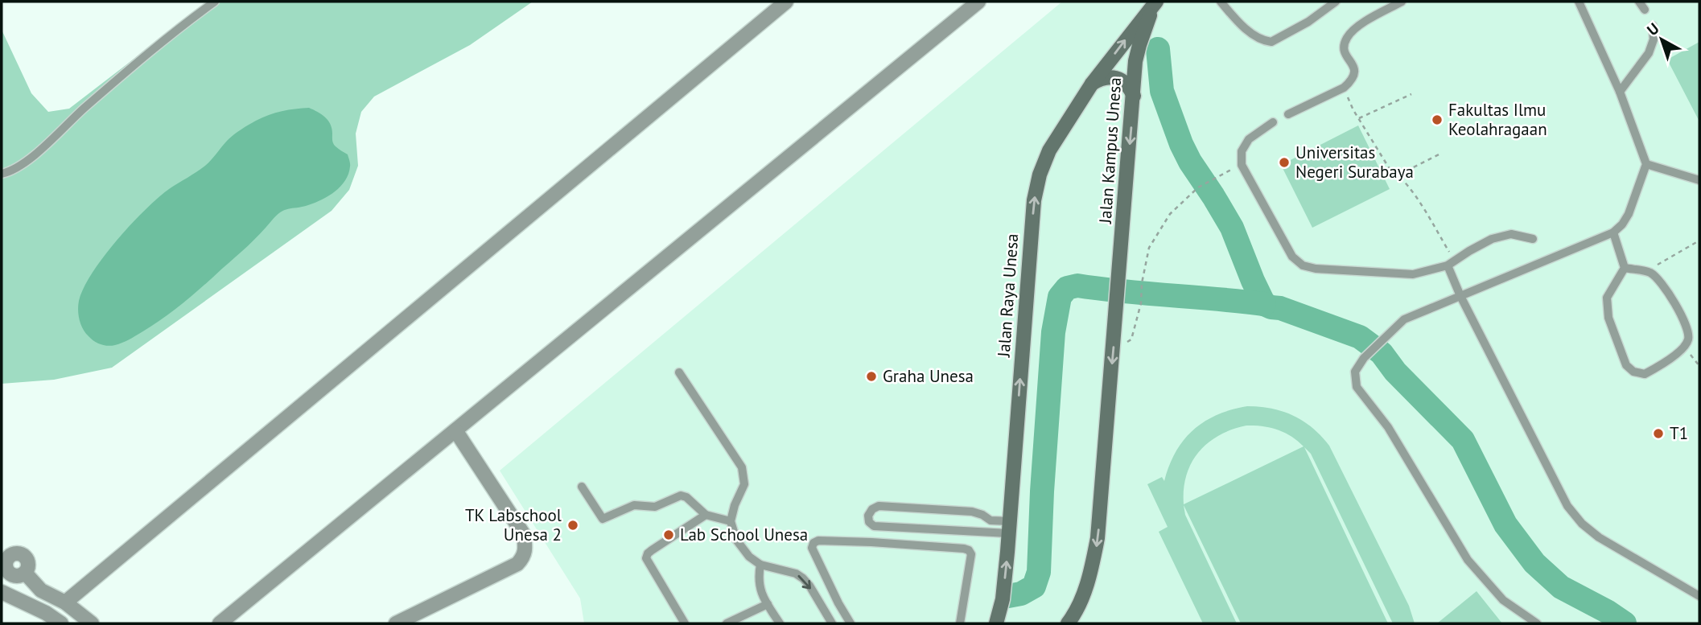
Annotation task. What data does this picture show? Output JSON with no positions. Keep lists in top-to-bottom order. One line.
{"streets":{"main road":["Jalan Kampus Unesa","Jalan Raya Unesa"]},"crossings":[["Jalan Kampus Unesa","Jalan Raya Unesa"]],"one_way":["Jalan Kampus Unesa"],"places":["Fakultas Ilmu Keolahragaan","Universitas Negeri Surabaya","Graha Unesa","T1","TK Labschool Unesa 2","Lab School Unesa"],"north":"top left"}
